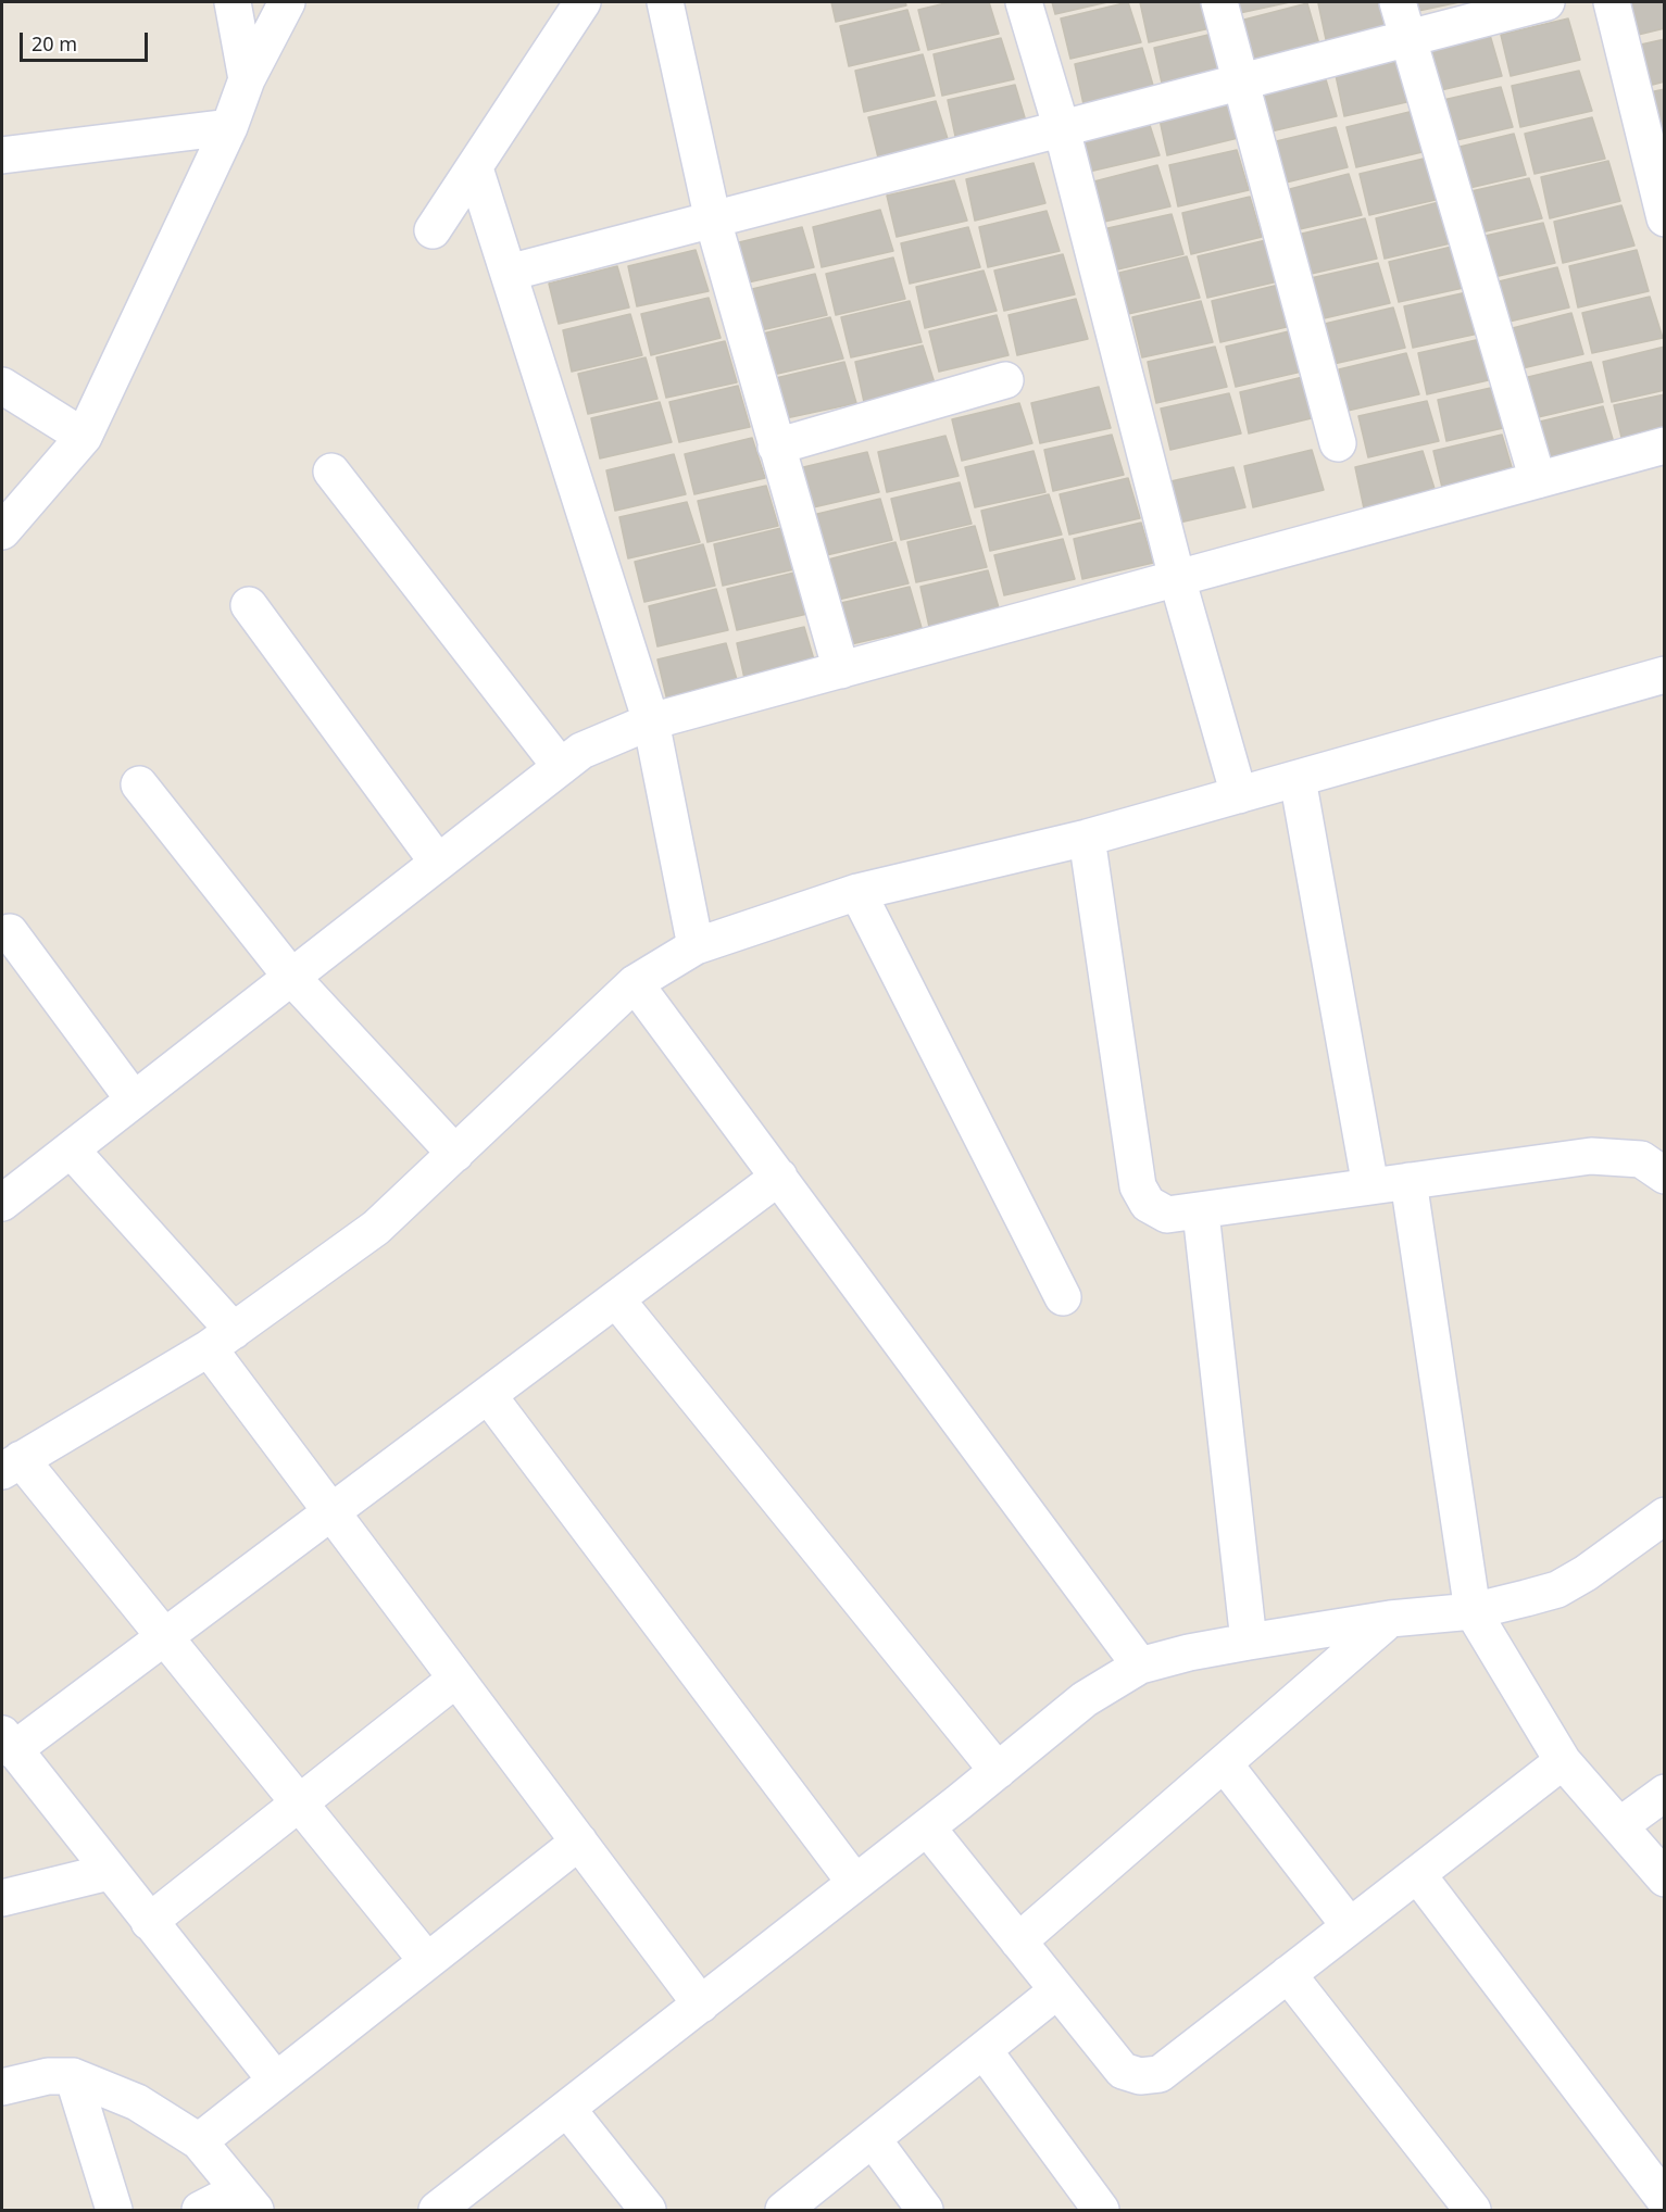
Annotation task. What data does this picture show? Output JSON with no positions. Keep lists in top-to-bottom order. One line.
{"scale_bar":"20 m"}
